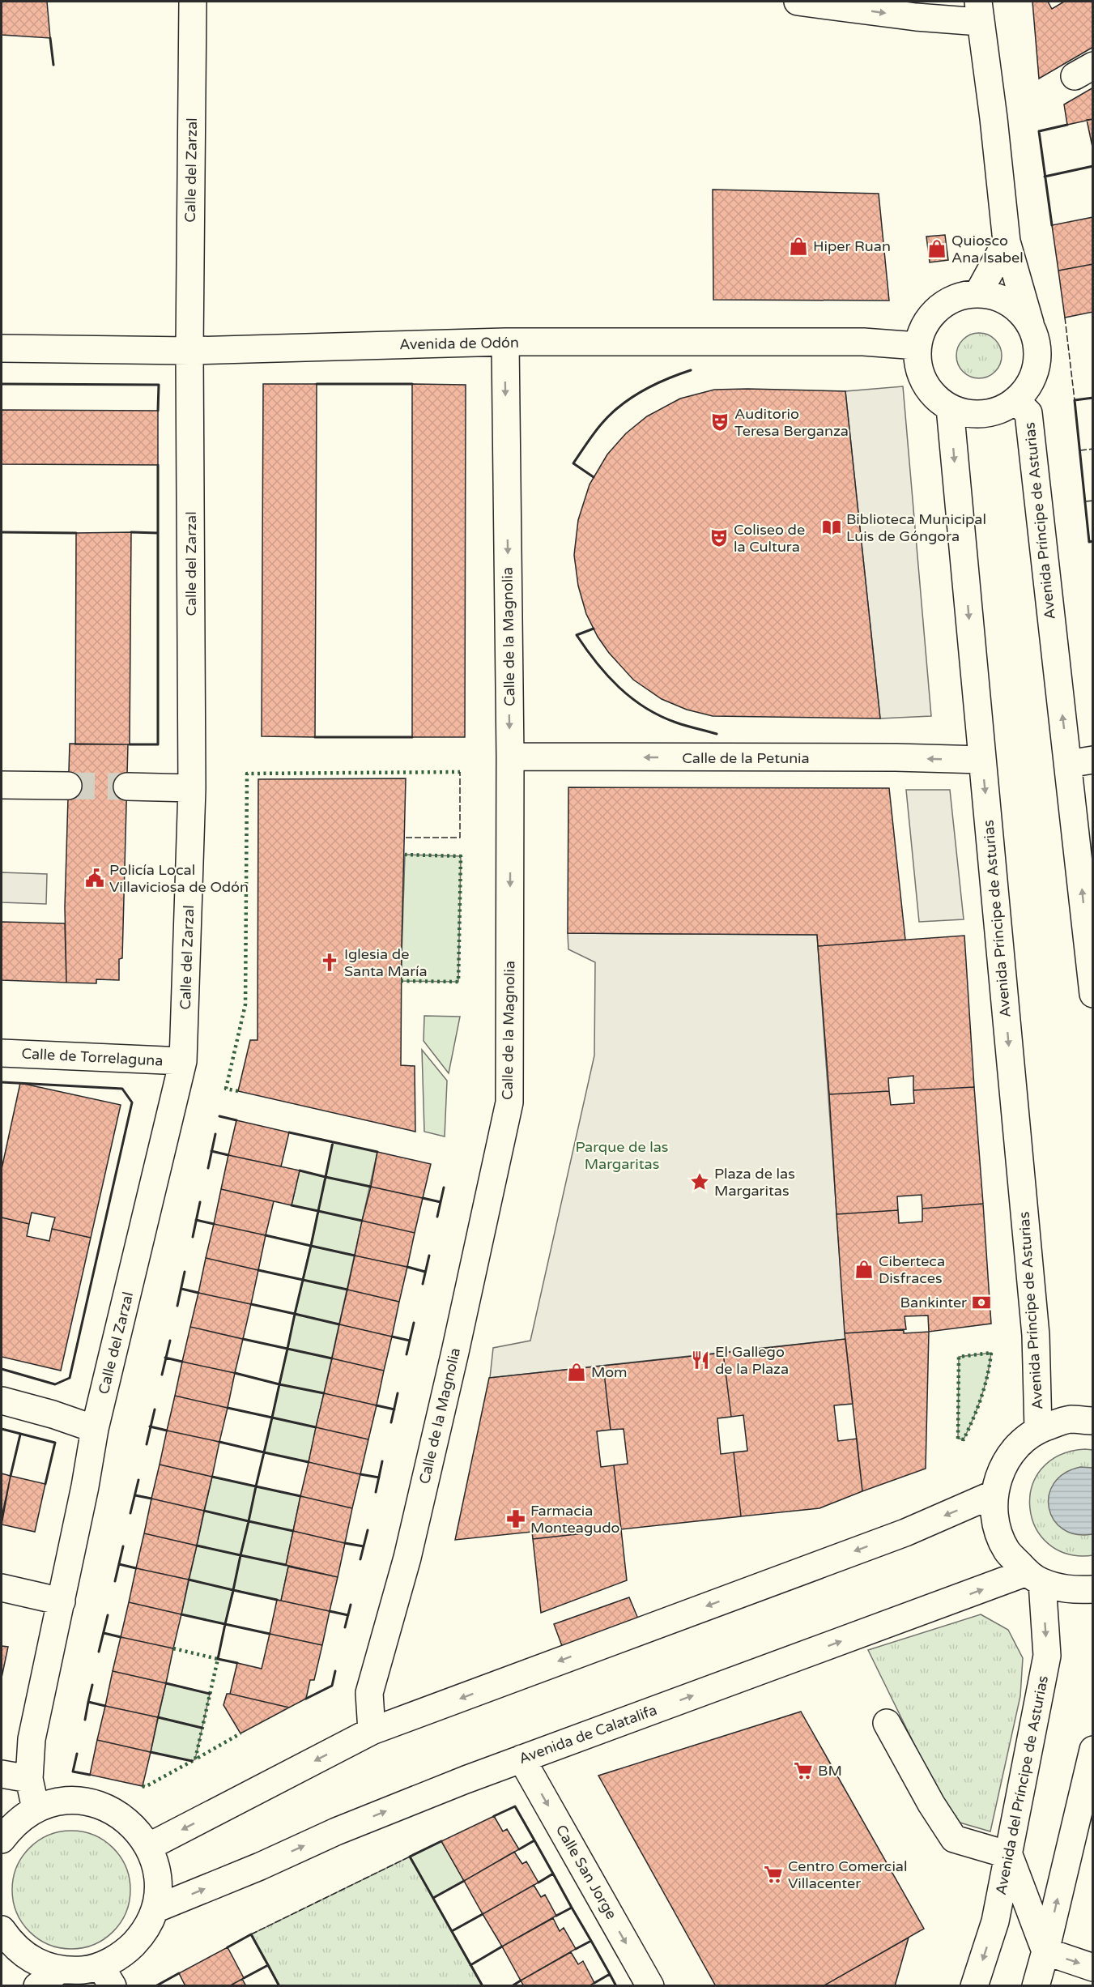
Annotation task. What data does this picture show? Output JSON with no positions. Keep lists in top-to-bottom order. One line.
{"streets":{"street":["Calle del Zarzal","Avenida de Odón","Avenida Príncipe de Asturias","Calle de la Magnolia","Calle de la Petunia","Calle de Torrelaguna","Avenida de Calatalifa","Avenida del Príncipe de Asturias","Calle San Jorge"]},"crossings":[["Calle del Zarzal","Avenida de Odón"],["Calle del Zarzal","Calle de Torrelaguna"],["Avenida de Odón","Avenida Príncipe de Asturias"],["Avenida de Odón","Calle de la Magnolia"],["Avenida Príncipe de Asturias","Calle de la Petunia"],["Calle de la Magnolia","Calle de la Petunia"],["Avenida de Calatalifa","Avenida del Príncipe de Asturias"],["Avenida de Calatalifa","Calle San Jorge"]],"one_way":["Calle de la Magnolia","Calle de la Petunia","Calle San Jorge"],"parks":["Parque de las Margaritas"],"places":{"shop":["Hiper Ruan","Quiosco Ana Isabel","Ciberteca Disfraces","Mom"],"theatre":["Auditorio Teresa Berganza","Coliseo de la Cultura"],"library":["Biblioteca Municipal Luis de Góngora"],"public building":["Policía Local Villaviciosa de Odón"],"church":["Iglesia de Santa María"],"place":["Plaza de las Margaritas"],"bank":["Bankinter"],"restaurant":["El Gallego de la Plaza"],"pharmacy":["Farmacia Monteagudo"],"supermarket":["BM","Centro Comercial Villacenter"]}}
